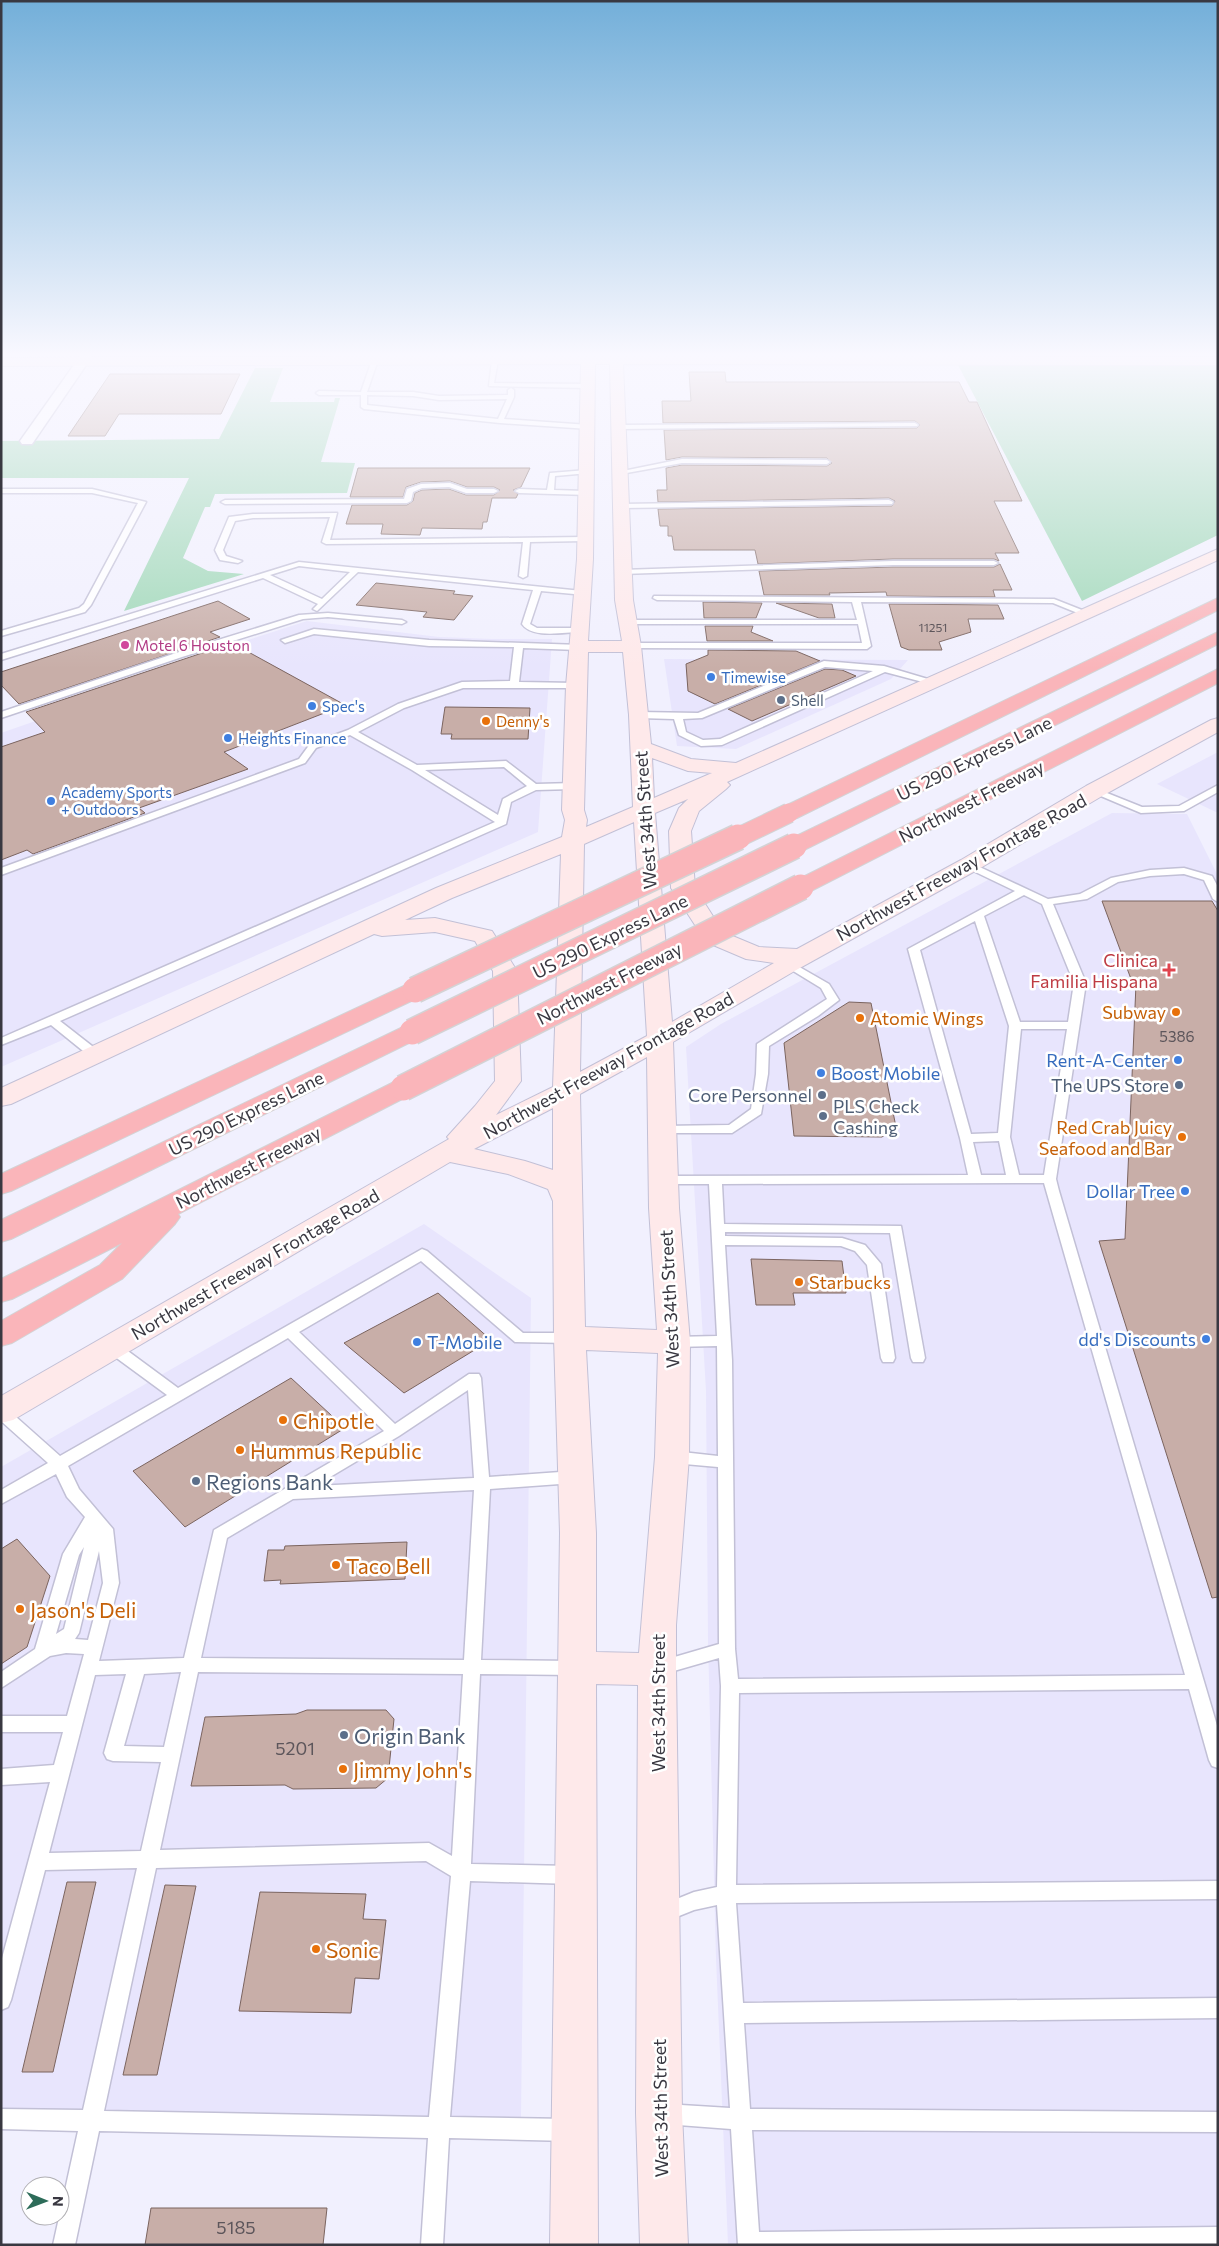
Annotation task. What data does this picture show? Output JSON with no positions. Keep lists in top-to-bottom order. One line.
{"streets":{"highway":["US 290 Express Lane","Northwest Freeway"],"main road":["West 34th Street","Northwest Freeway Frontage Road"]},"crossings":[["West 34th Street","Northwest Freeway Frontage Road"]],"places":{"other":["Motel 6 Houston","Timewise","Shell","Spec's","Denny's","Heights Finance","Academy Sports + Outdoors","Subway","Atomic Wings","Rent-A-Center","Boost Mobile","The UPS Store","Core Personnel","PLS Check Cashing","Red Crab Juicy Seafood and Bar","Dollar Tree","Starbucks","dd's Discounts","T-Mobile","Chipotle","Hummus Republic","Regions Bank","Taco Bell","Jason's Deli","Origin Bank","Jimmy John's","Sonic"],"health":["Clinica Familia Hispana"]},"house_numbers":["11251","5386","5201","5185"],"north":"right"}
